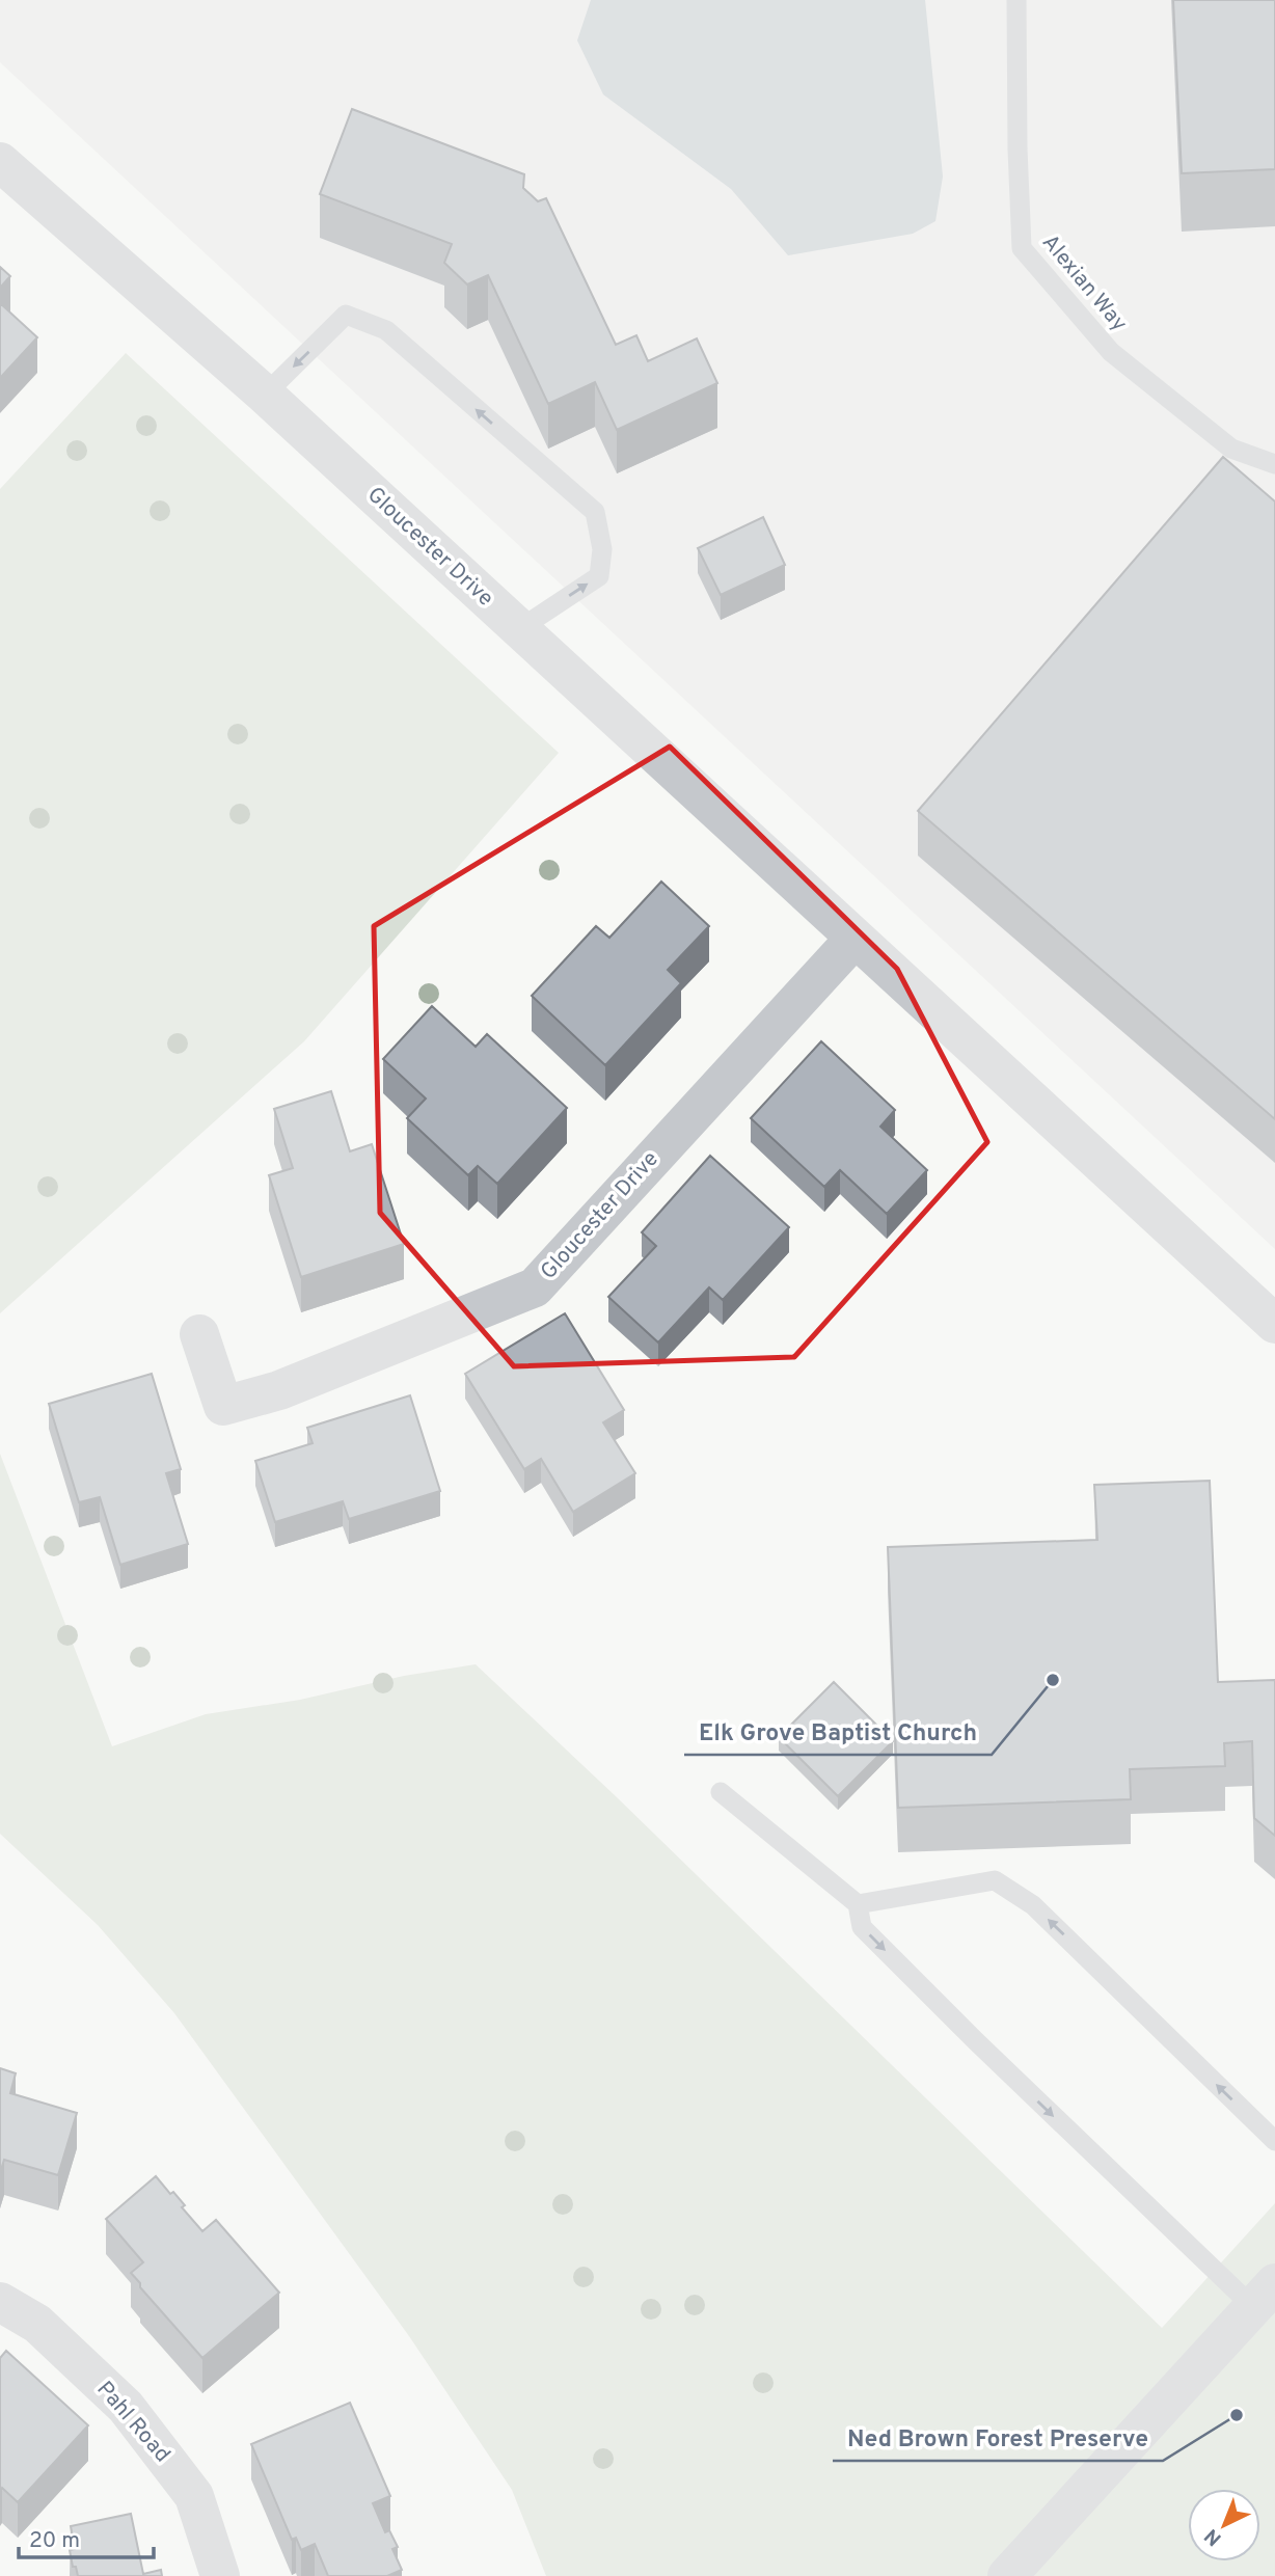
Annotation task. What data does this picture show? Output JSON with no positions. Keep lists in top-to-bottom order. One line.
{"streets":{"street":["Gloucester Drive","Pahl Road"],"lane":["Alexian Way"]},"places":["Elk Grove Baptist Church","Ned Brown Forest Preserve"],"scale_bar":"20 m","north":"bottom left"}
